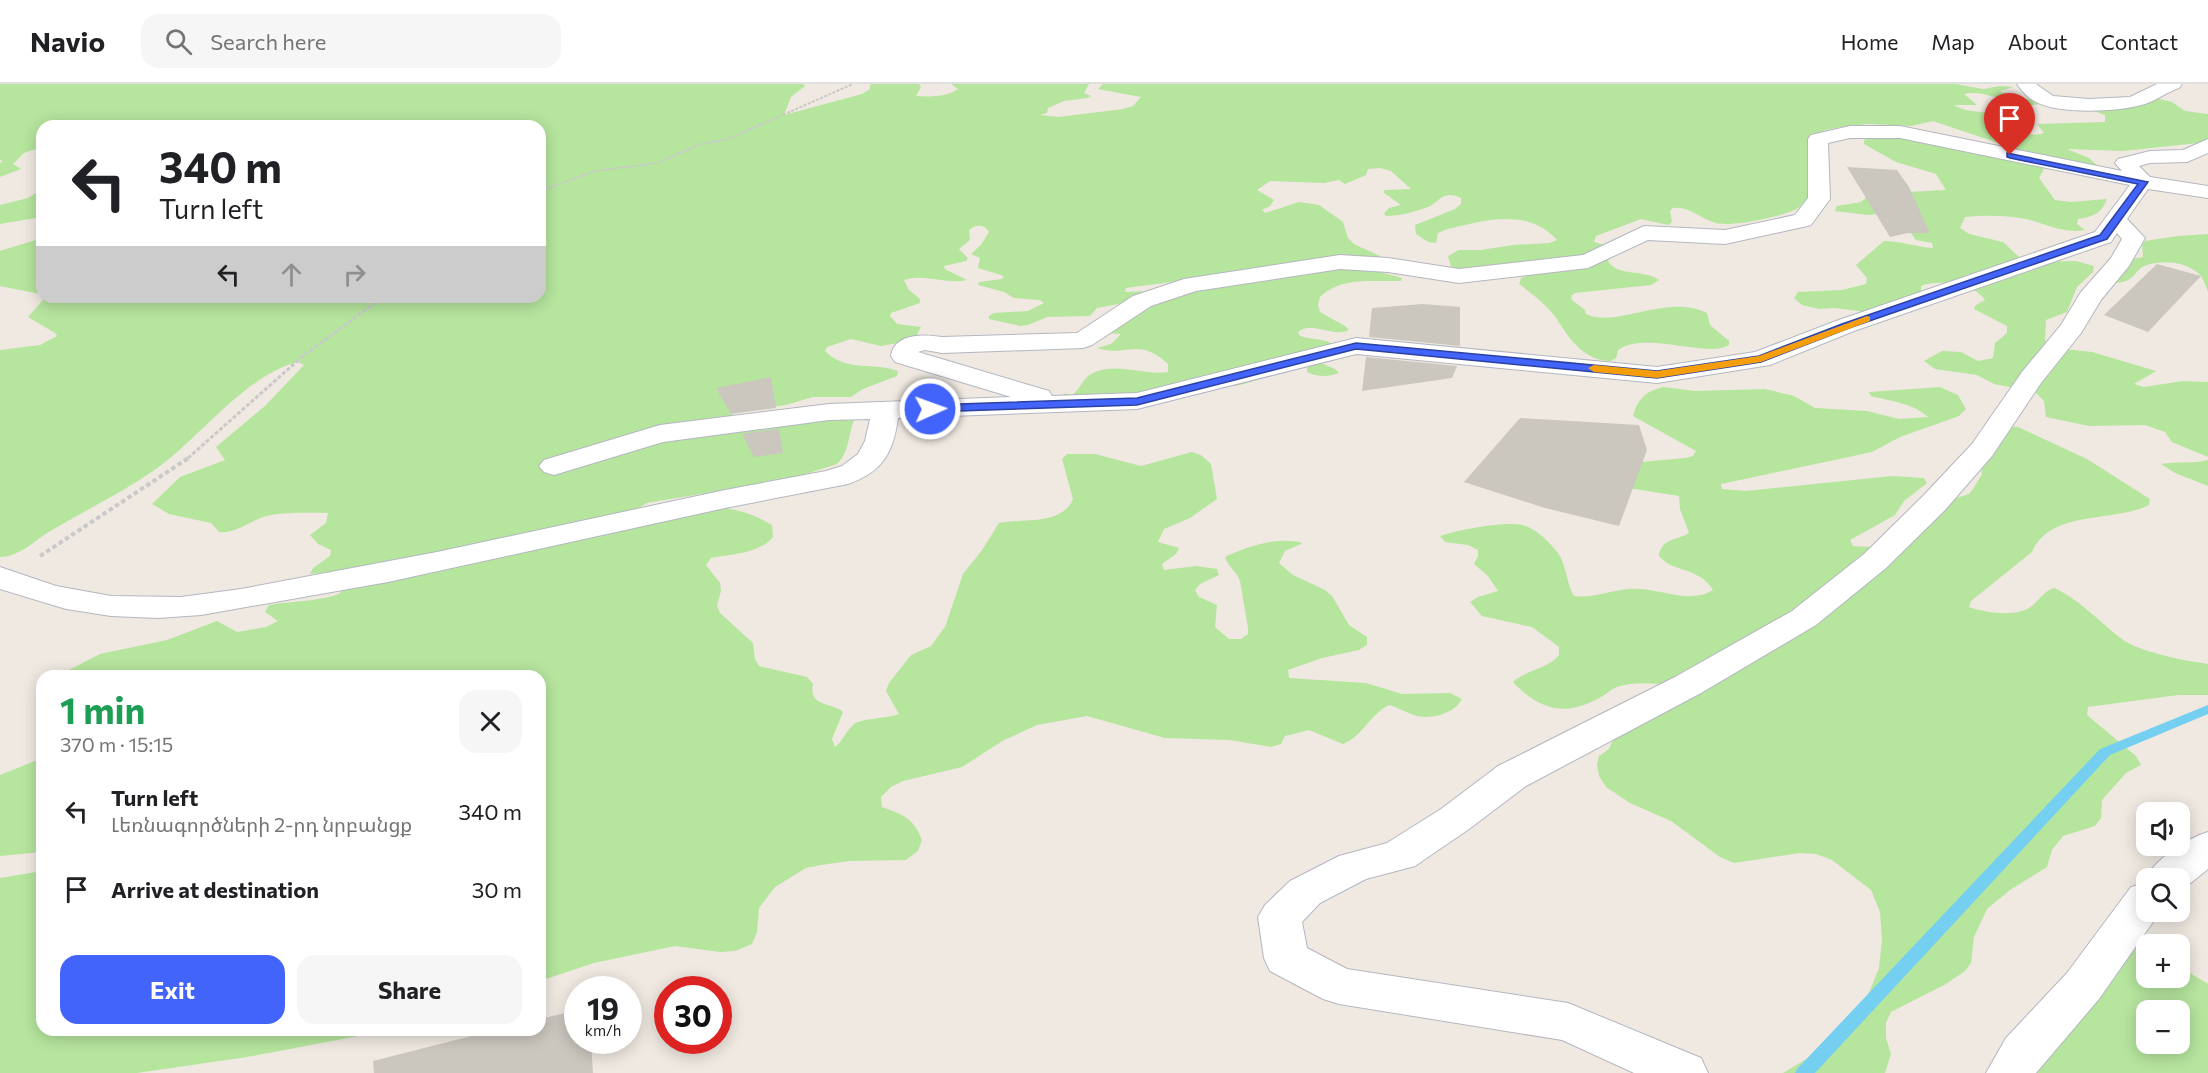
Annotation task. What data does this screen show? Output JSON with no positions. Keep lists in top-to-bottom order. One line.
{"page":{"header":"Navio","search":"Search here","nav":["Home","Map","About","Contact"],"turn":["340 m","Turn left"],"heading":["1 min","370 m · 15:15"],"list":[{"name":"Turn left","note":"Լեռնագործների 2-րդ նրբանցք","value":"340 m"},{"name":"Arrive at destination","value":"30 m"}],"map_buttons":["+","−"],"buttons":["Exit","Share"],"speed":"19 km/h","limit":"30"}}
